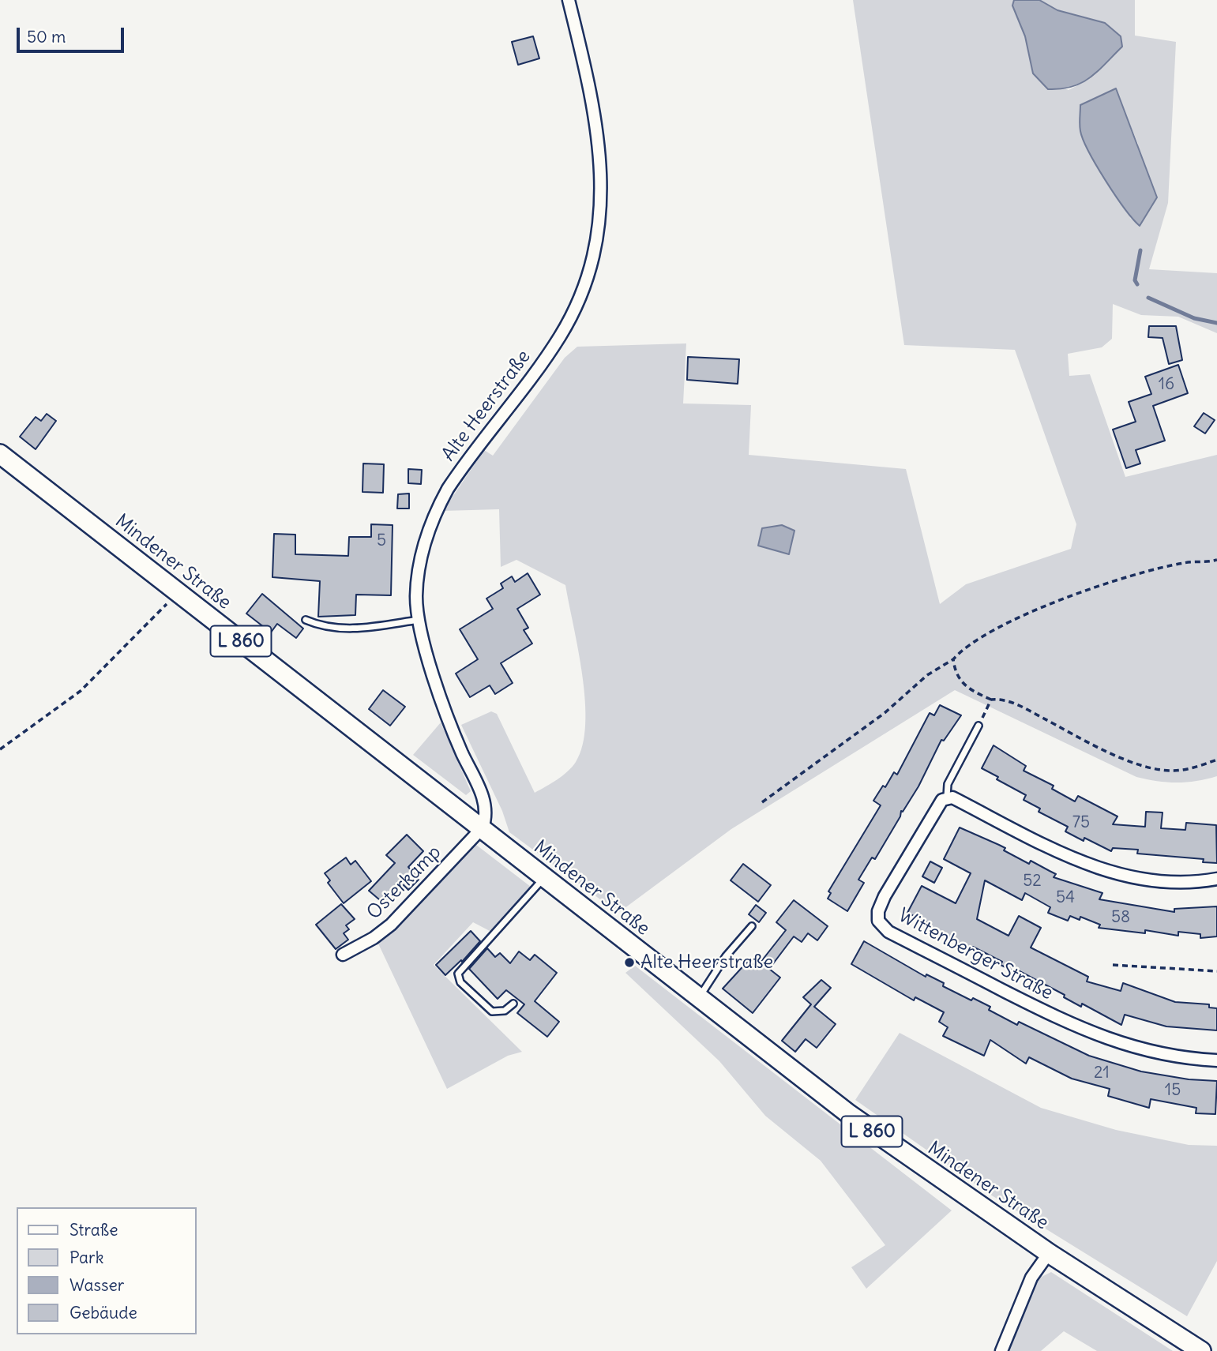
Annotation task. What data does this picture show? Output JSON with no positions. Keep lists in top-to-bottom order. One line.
{"streets":{"main road":["Mindener Straße","L 860"],"street":["Alte Heerstraße","Osterkamp","Wittenberger Straße"]},"crossings":[["Alte Heerstraße","Mindener Straße"],["Alte Heerstraße","Osterkamp"],["Mindener Straße","Osterkamp"]],"places":["Alte Heerstraße"],"house_numbers":["16","5","75","52","54","58","21","15"],"legend":["Straße","Park","Wasser","Gebäude"],"scale_bar":"50 m"}
